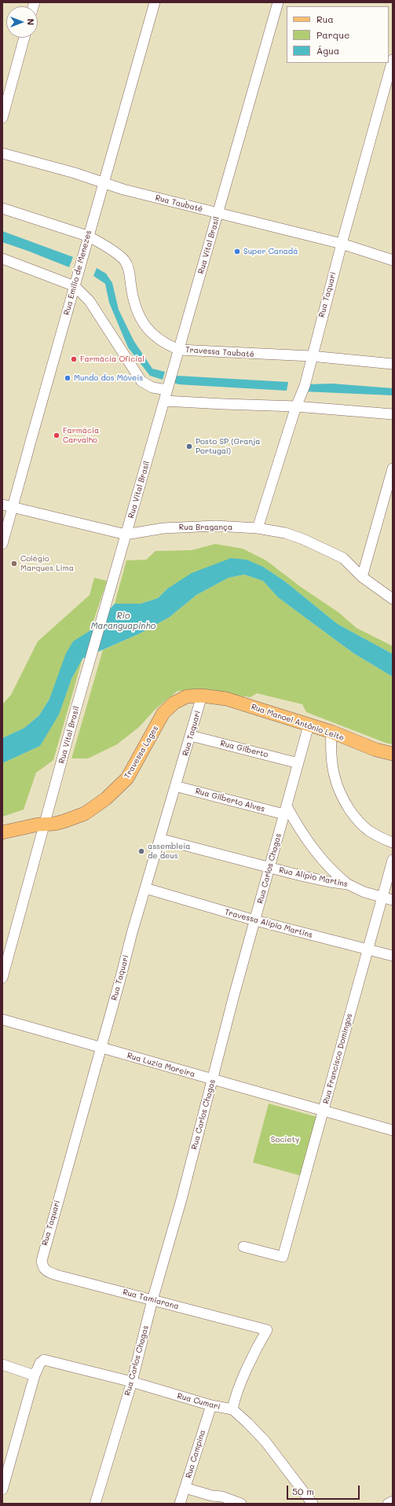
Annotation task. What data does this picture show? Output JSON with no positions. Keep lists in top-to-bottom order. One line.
{"streets":{"main road":["Rua Manoel Antônio Leite","Travessa Lages"],"street":["Rua Taubaté","Rua Vital Brasil","Rua Emílio de Menezes","Rua Taquari","Travessa Taubaté","Rua Bragança","Rua Gilberto","Rua Gilberto Alves","Rua Carlos Chagas","Rua Alípio Martins","Travessa Alípio Martins","Rua Francisco Domingos","Rua Luzia Moreira","Rua Tamiarana","Rua Cumari","Rua Campina"]},"crossings":[["Rua Taubaté","Rua Vital Brasil"],["Rua Taubaté","Rua Emílio de Menezes"],["Rua Taubaté","Rua Taquari"],["Rua Vital Brasil","Travessa Taubaté"],["Rua Vital Brasil","Rua Bragança"],["Rua Vital Brasil","Travessa Lages"],["Rua Emílio de Menezes","Travessa Taubaté"],["Rua Emílio de Menezes","Rua Bragança"],["Rua Taquari","Travessa Taubaté"],["Rua Taquari","Rua Bragança"],["Rua Taquari","Rua Manoel Antônio Leite"],["Rua Taquari","Rua Gilberto"],["Rua Taquari","Travessa Lages"],["Rua Taquari","Rua Gilberto Alves"],["Rua Taquari","Rua Alípio Martins"],["Rua Taquari","Travessa Alípio Martins"],["Rua Taquari","Rua Luzia Moreira"],["Rua Taquari","Rua Tamiarana"],["Rua Manoel Antônio Leite","Travessa Lages"],["Rua Manoel Antônio Leite","Rua Carlos Chagas"],["Rua Gilberto","Rua Carlos Chagas"],["Rua Gilberto Alves","Rua Carlos Chagas"],["Rua Carlos Chagas","Rua Alípio Martins"],["Rua Carlos Chagas","Travessa Alípio Martins"],["Rua Carlos Chagas","Rua Luzia Moreira"],["Rua Carlos Chagas","Rua Tamiarana"],["Rua Carlos Chagas","Rua Cumari"],["Rua Alípio Martins","Rua Francisco Domingos"],["Travessa Alípio Martins","Rua Francisco Domingos"],["Rua Francisco Domingos","Rua Luzia Moreira"],["Rua Tamiarana","Rua Cumari"],["Rua Cumari","Rua Campina"]],"water":["Rio Maranguapinho"],"parks":["Society"],"places":["Super Canadá","Farmácia Oficial","Mundo dos Móveis","Farmácia Carvalho","Posto SP (Granja Portugal)","Colégio Marques Lima","assembleia de deus"],"legend":["Rua","Parque","Água"],"scale_bar":"50 m","north":"right"}
